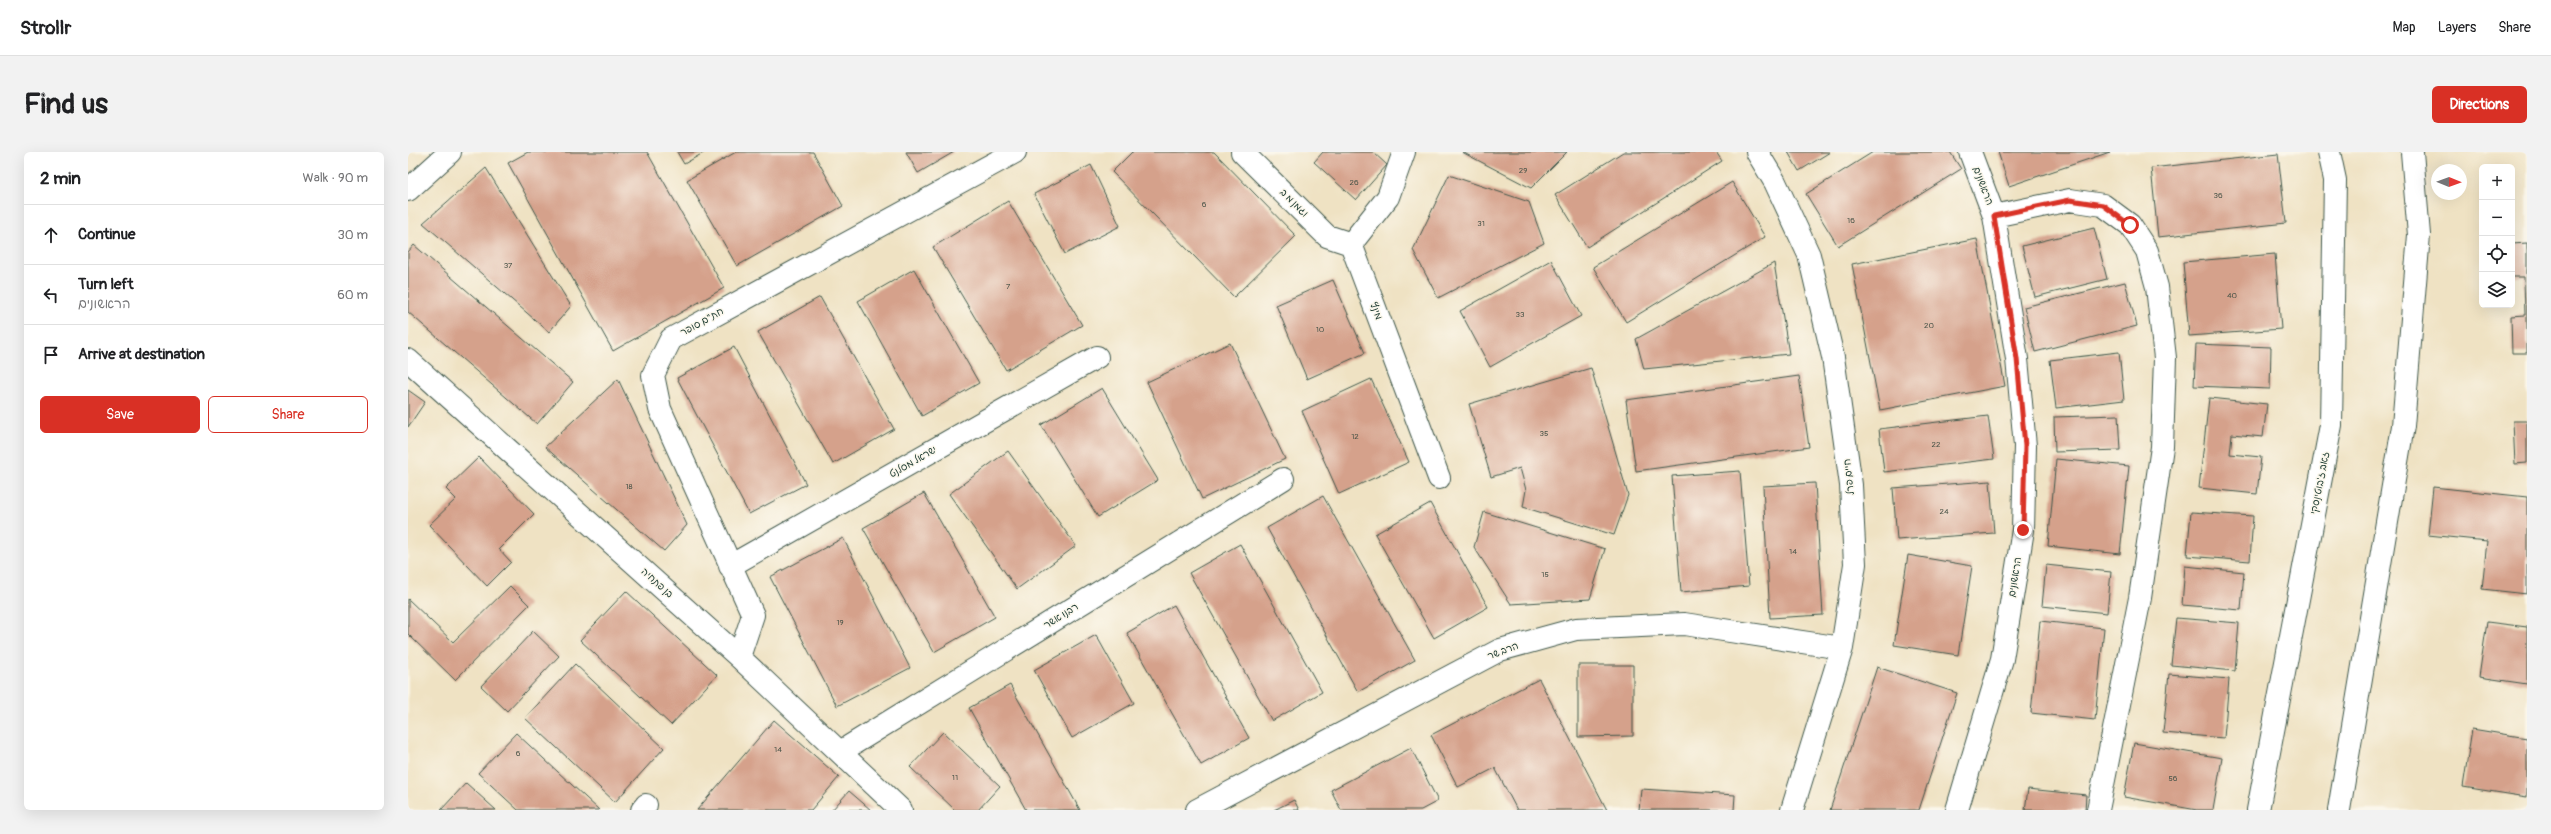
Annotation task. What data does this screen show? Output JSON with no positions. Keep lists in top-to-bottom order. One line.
{"streets":{"street":["הראשונים","וגמן מ ב","מינץ","חת\"ם סופר","ישראל מסלנט","חיים פרל","זאב ז'בוטינסקי","בן פתחיה","רבנו אשר","הרב שר"]},"crossings":[["וגמן מ ב","מינץ"],["חת\"ם סופר","ישראל מסלנט"],["חת\"ם סופר","בן פתחיה"],["חיים פרל","הרב שר"],["בן פתחיה","רבנו אשר"]],"house_numbers":["29","26","36","6","16","31","37","7","40","33","20","10","35","12","22","18","24","14","15","19","14","6","11","56"],"north":"right","page":{"header":"Strollr","nav":["Map","Layers","Share"],"buttons":["Directions",["Save","Share"]],"title":"Find us","heading":["2 min","Walk · 90 m"],"map_buttons":["+","−"],"list":[["Continue","30 m"],["Turn left","הראשונים","60 m"],"Arrive at destination"]}}
